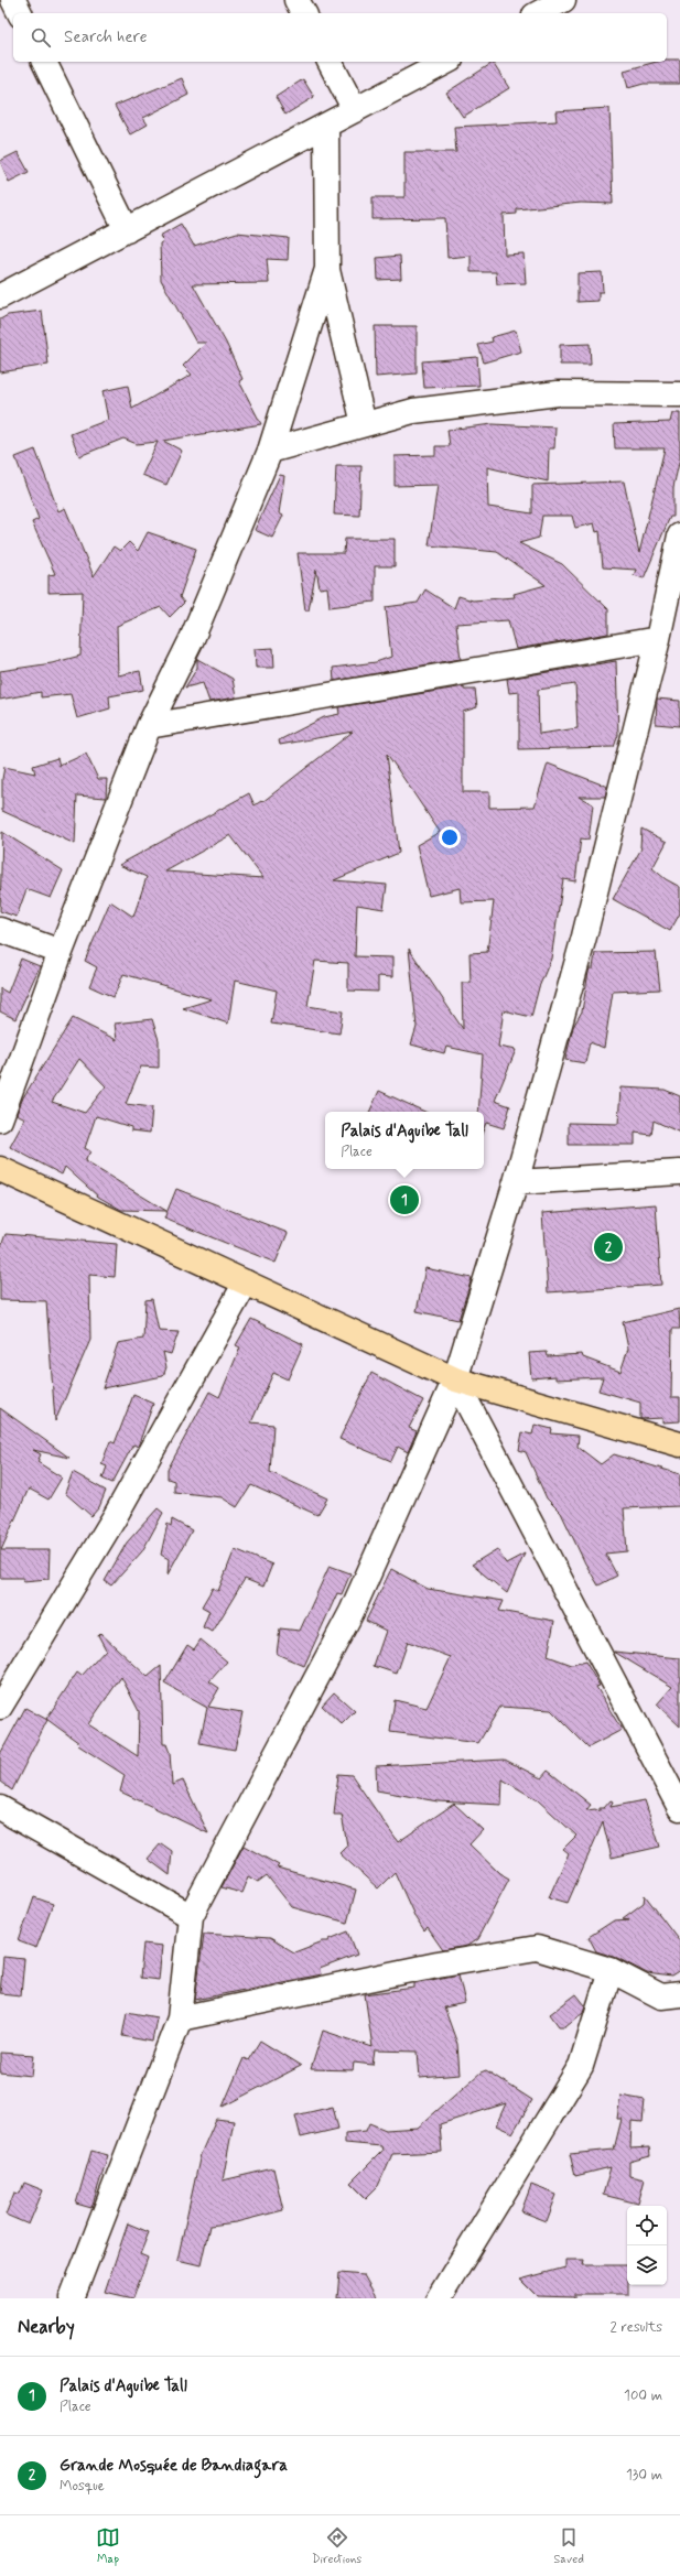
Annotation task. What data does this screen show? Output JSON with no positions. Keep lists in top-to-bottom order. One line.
{"page":{"search":"Search here","popup":["Palais d'Aguibe Tall","Place"],"pins":["1","2"],"heading":["Nearby","2 results"],"list":[{"mark":"1","name":"Palais d'Aguibe Tall","note":"Place","value":"100 m"},{"mark":"2","name":"Grande Mosquée de Bandiagara","note":"Mosque","value":"130 m"}],"nav":["Map","Directions","Saved"]}}
